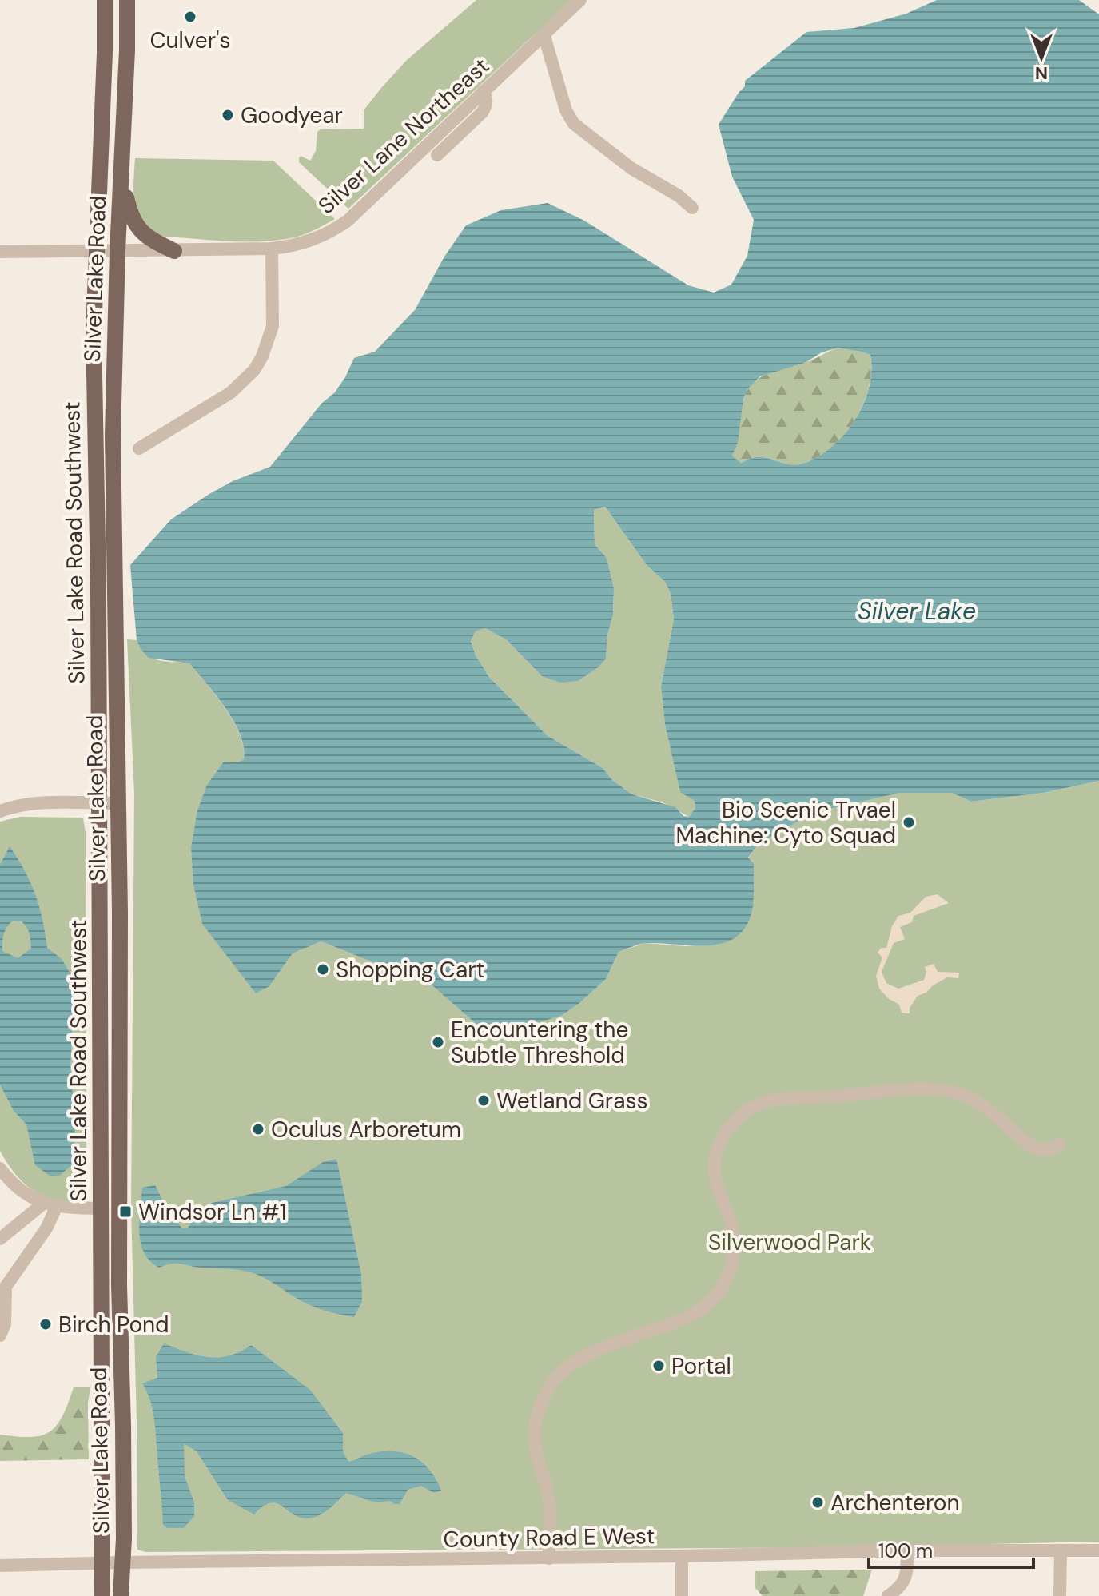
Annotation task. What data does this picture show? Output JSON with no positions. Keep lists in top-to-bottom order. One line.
{"streets":{"main road":["Silver Lake Road","Silver Lake Road Southwest"],"street":["Silver Lane Northeast","County Road E West"]},"crossings":[["Silver Lane Northeast","Silver Lake Road"],["Silver Lane Northeast","Silver Lake Road Southwest"],["Silver Lake Road","County Road E West"],["Silver Lake Road Southwest","County Road E West"]],"water":["Silver Lake"],"parks":["Silverwood Park"],"places":{"other":["Culver's","Goodyear","Bio Scenic Trvael Machine: Cyto Squad","Shopping Cart","Encountering the Subtle Threshold","Wetland Grass","Oculus Arboretum","Birch Pond","Portal","Archenteron"],"transit":["Windsor Ln #1"]},"scale_bar":"100 m","north":"bottom"}
